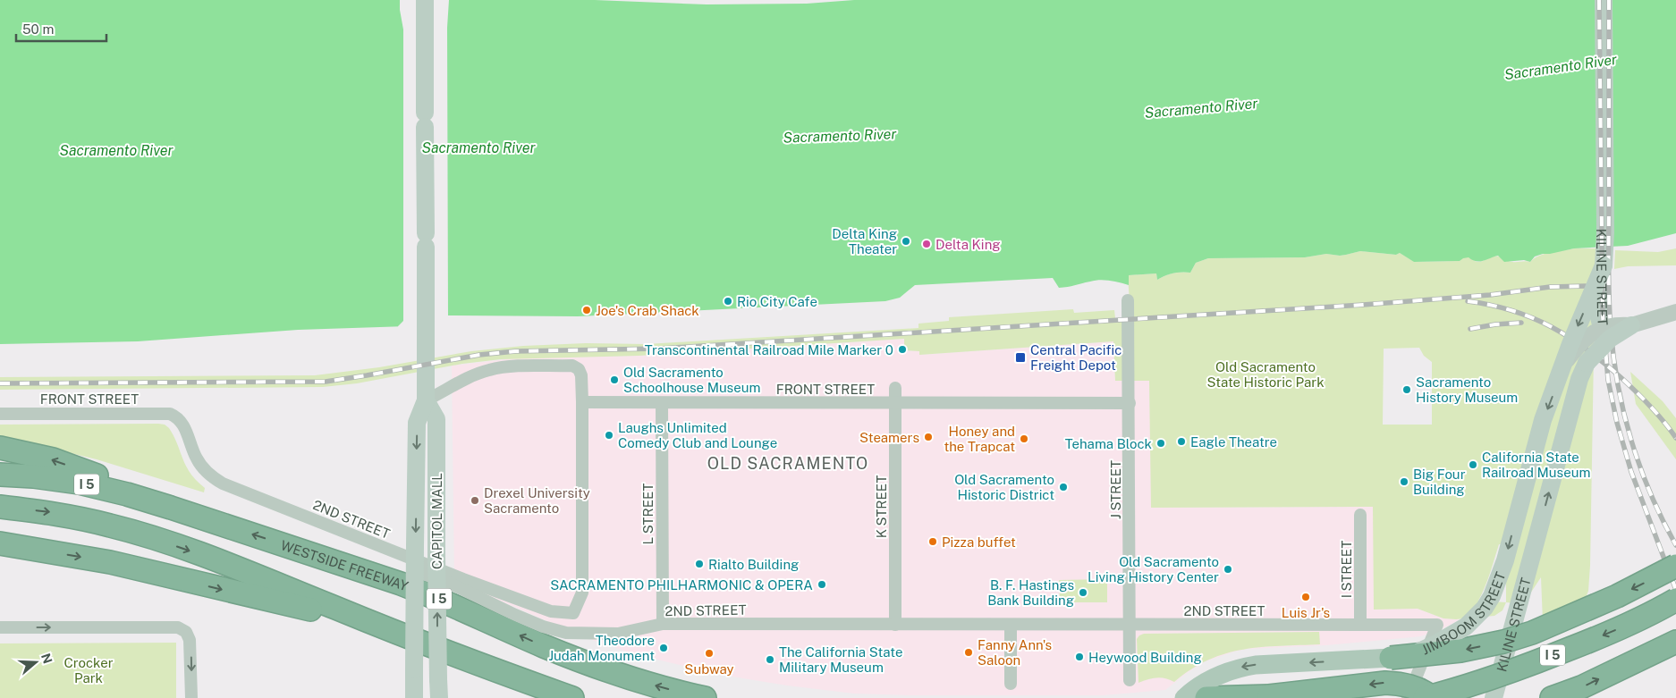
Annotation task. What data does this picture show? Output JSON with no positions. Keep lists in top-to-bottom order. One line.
{"streets":{"highway":["I 5","WESTSIDE FREEWAY"],"main road":["KILINE STREET","CAPITOL MALL","JIMBOOM STREET"],"street":["FRONT STREET","J STREET","K STREET","L STREET","2ND STREET","I STREET"]},"crossings":[["KILINE STREET","JIMBOOM STREET"],["FRONT STREET","J STREET"],["FRONT STREET","K STREET"],["FRONT STREET","L STREET"],["FRONT STREET","2ND STREET"],["J STREET","2ND STREET"],["K STREET","2ND STREET"],["L STREET","2ND STREET"],["2ND STREET","CAPITOL MALL"],["2ND STREET","I STREET"]],"one_way":["KILINE STREET","JIMBOOM STREET"],"districts":["OLD SACRAMENTO"],"water":["Sacramento River"],"parks":["Old Sacramento State Historic Park","Crocker Park"],"places":{"other":["Delta King Theater","Delta King","Rio City Cafe","Joe's Crab Shack","Transcontinental Railroad Mile Marker 0","Old Sacramento Schoolhouse Museum","Sacramento History Museum","Laughs Unlimited Comedy Club and Lounge","Steamers","Honey and the Trapcat","Eagle Theatre","Tehama Block","California State Railroad Museum","Big Four Building","Old Sacramento Historic District","Drexel University Sacramento","Pizza buffet","Rialto Building","Old Sacramento Living History Center","SACRAMENTO PHILHARMONIC & OPERA","B. F. Hastings Bank Building","Luis Jr's","Theodore Judah Monument","Fanny Ann's Saloon","Subway","Heywood Building","The California State Military Museum"],"transit":["Central Pacific Freight Depot"]},"scale_bar":"50 m","north":"right"}
